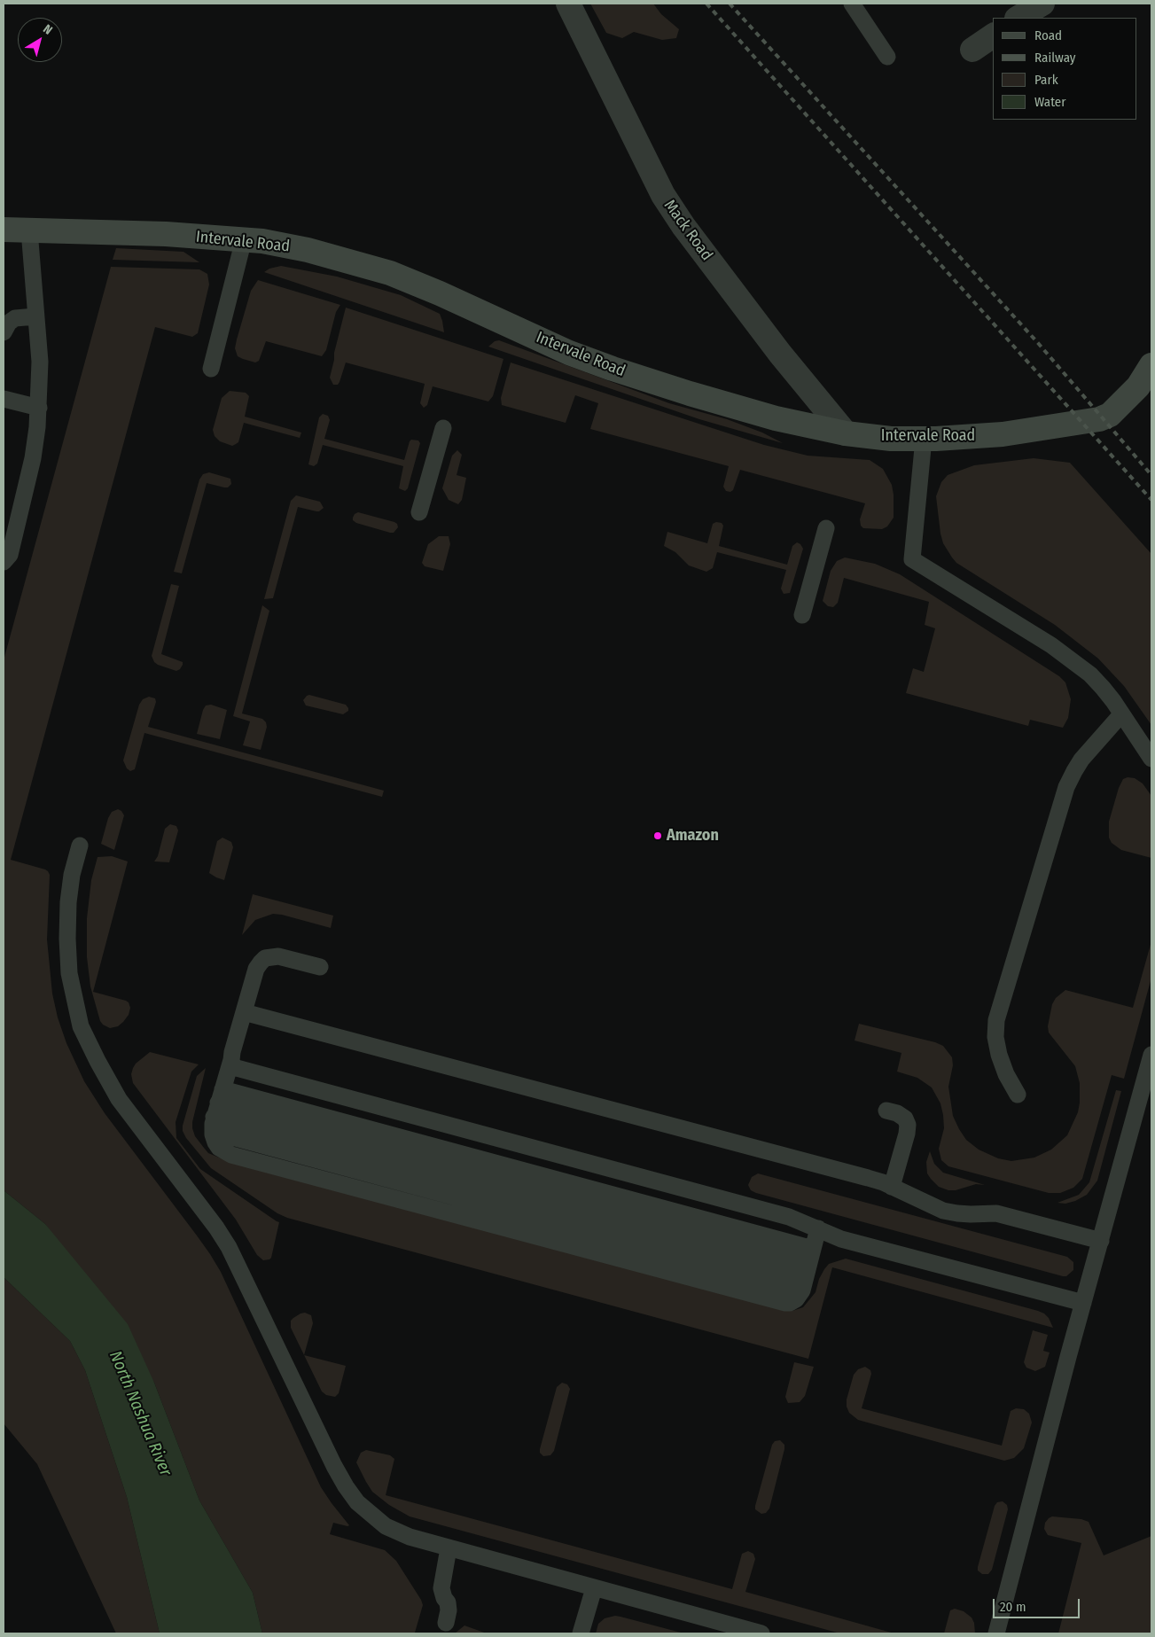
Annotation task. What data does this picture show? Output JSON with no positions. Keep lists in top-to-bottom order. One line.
{"streets":{"main road":["Intervale Road"],"street":["Mack Road"]},"crossings":[["Mack Road","Intervale Road"]],"water":["North Nashua River"],"places":["Amazon"],"legend":["Road","Railway","Park","Water"],"scale_bar":"20 m","north":"top right"}
